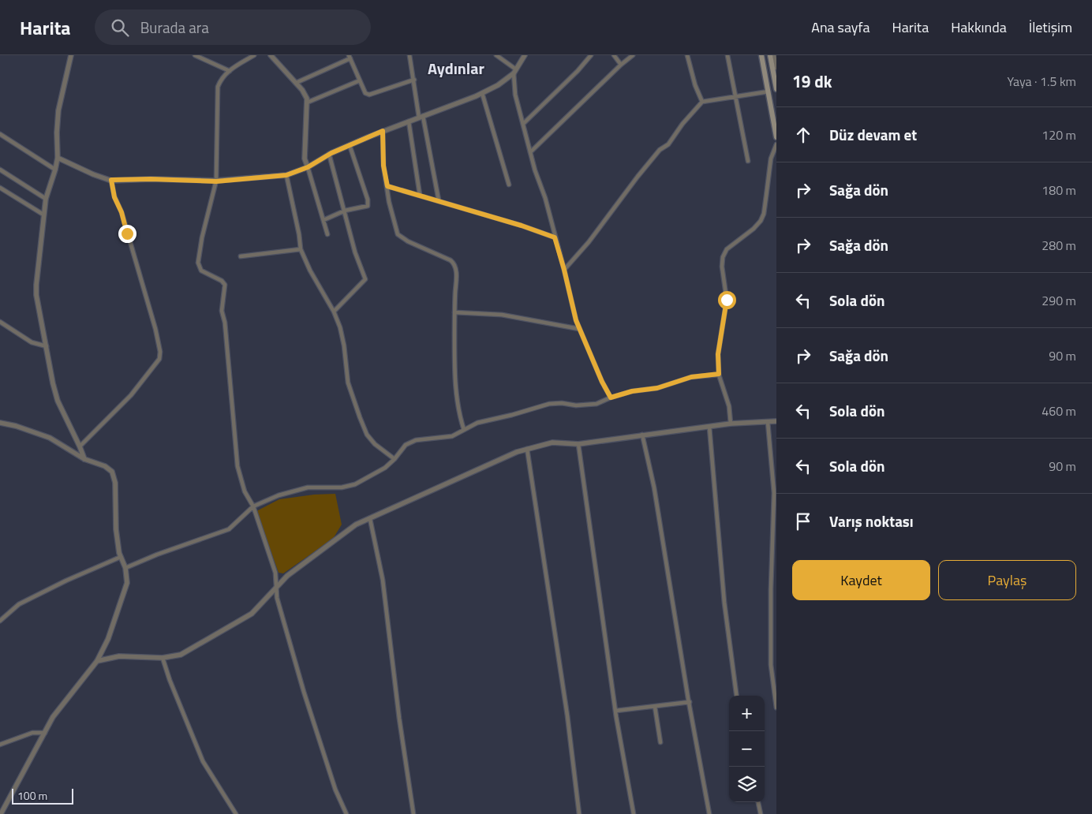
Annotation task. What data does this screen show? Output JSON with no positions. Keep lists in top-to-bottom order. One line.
{"districts":["Aydınlar"],"scale_bar":"100 m","page":{"header":"Harita","search":"Burada ara","nav":["Ana sayfa","Harita","Hakkında","İletişim"],"heading":["19 dk","Yaya · 1.5 km"],"list":[["Düz devam et","120 m"],["Sağa dön","180 m"],["Sağa dön","280 m"],["Sola dön","290 m"],["Sağa dön","90 m"],["Sola dön","460 m"],["Sola dön","90 m"],"Varış noktası"],"buttons":["Kaydet","Paylaş"],"map_buttons":["+","−"],"scale":"100 m"}}
